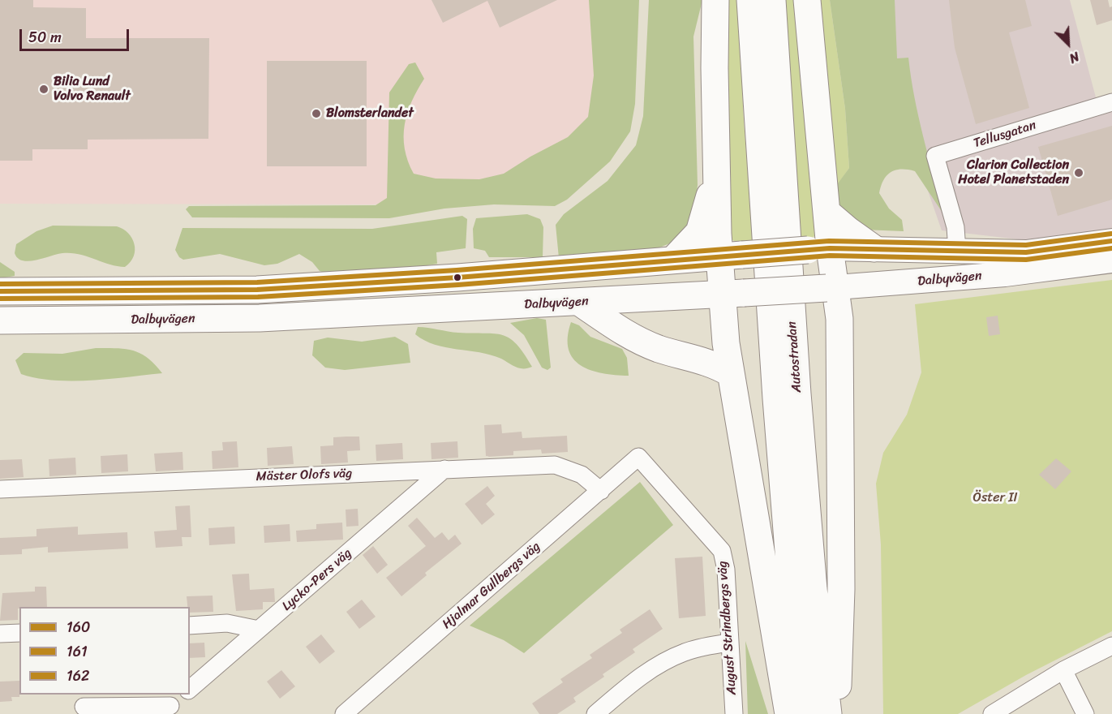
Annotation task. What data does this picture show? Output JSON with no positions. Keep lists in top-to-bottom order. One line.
{"streets":{"main road":["Dalbyvägen","Autostradan"],"street":["Tellusgatan","Mäster Olofs väg","Lycko-Pers väg","Hjalmar Gullbergs väg","August Strindbergs väg"]},"crossings":[["Tellusgatan","Dalbyvägen"],["Mäster Olofs väg","Lycko-Pers väg"],["Mäster Olofs väg","Hjalmar Gullbergs väg"],["Hjalmar Gullbergs väg","August Strindbergs väg"]],"parks":["Öster II"],"places":["Bilia Lund Volvo Renault","Blomsterlandet","Clarion Collection Hotel Planetstaden"],"lines":["transit line 162","transit line 160","transit line 161"],"legend":["160","161","162"],"scale_bar":"50 m","north":"bottom right"}
